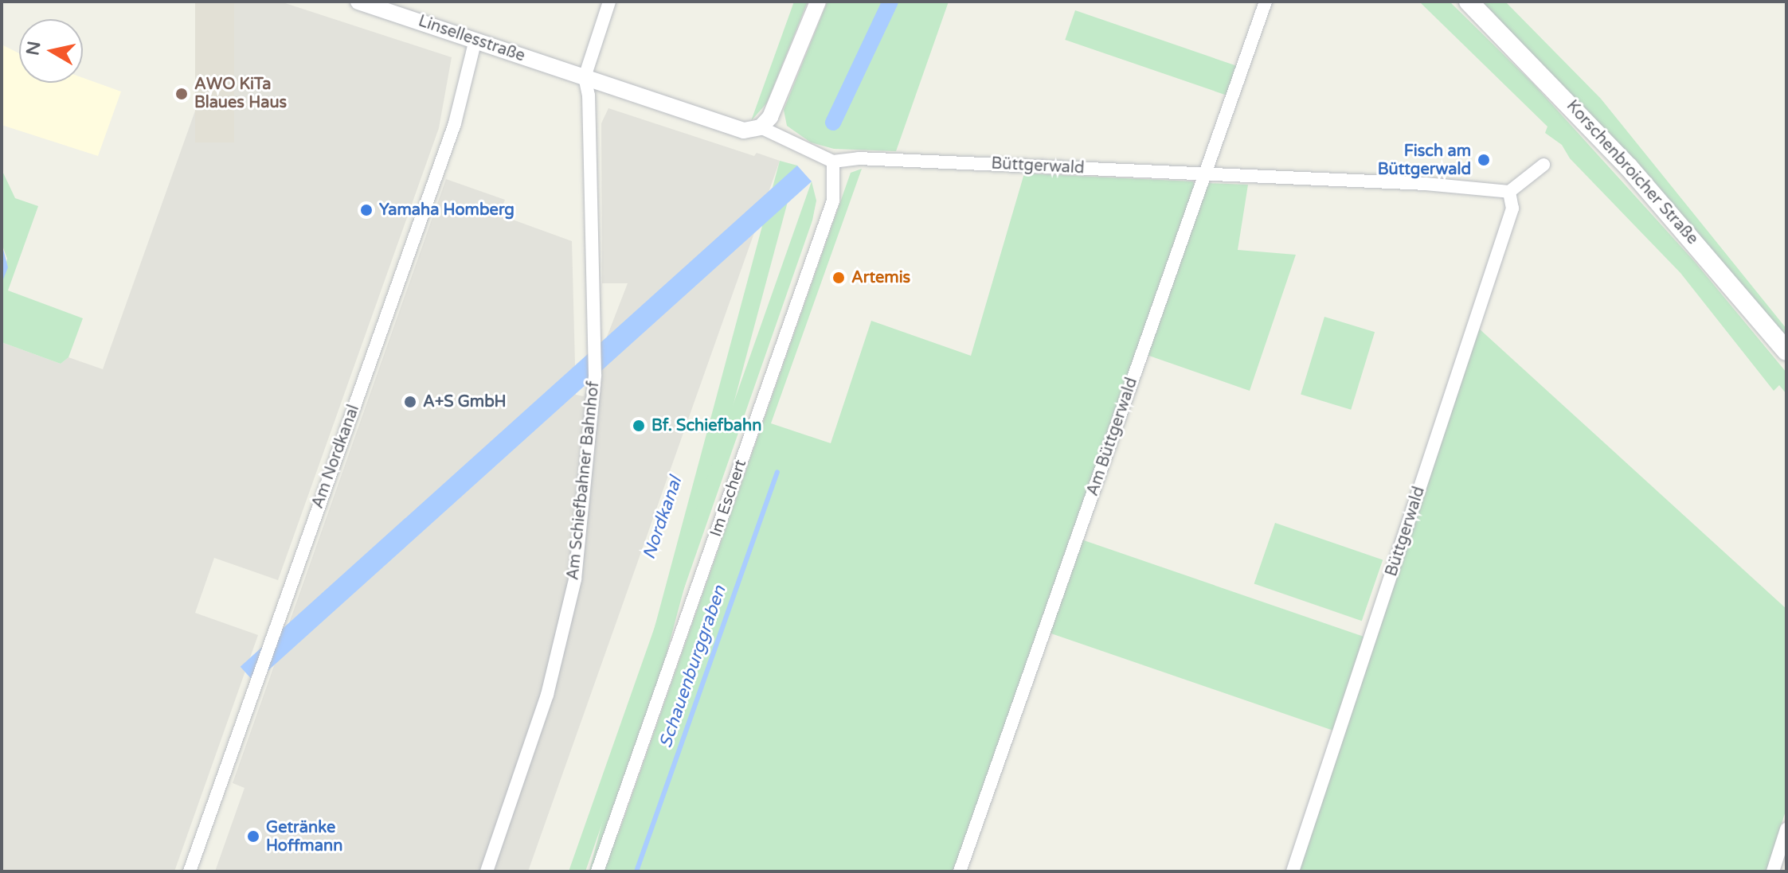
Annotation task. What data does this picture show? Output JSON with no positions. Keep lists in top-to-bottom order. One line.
{"streets":{"main road":["Korschenbroicher Straße"],"street":["Linsellesstraße","Büttgerwald","Am Büttgerwald","Am Nordkanal","Am Schiefbahner Bahnhof","Im Eschert"]},"crossings":[["Linsellesstraße","Am Nordkanal"],["Linsellesstraße","Am Schiefbahner Bahnhof"],["Büttgerwald","Am Büttgerwald"],["Büttgerwald","Im Eschert"]],"water":["Nordkanal","Schauenburggraben"],"places":["AWO KiTa Blaues Haus","Fisch am Büttgerwald","Yamaha Homberg","Artemis","A+S GmbH","Bf. Schiefbahn","Getränke Hoffmann"],"north":"left"}
